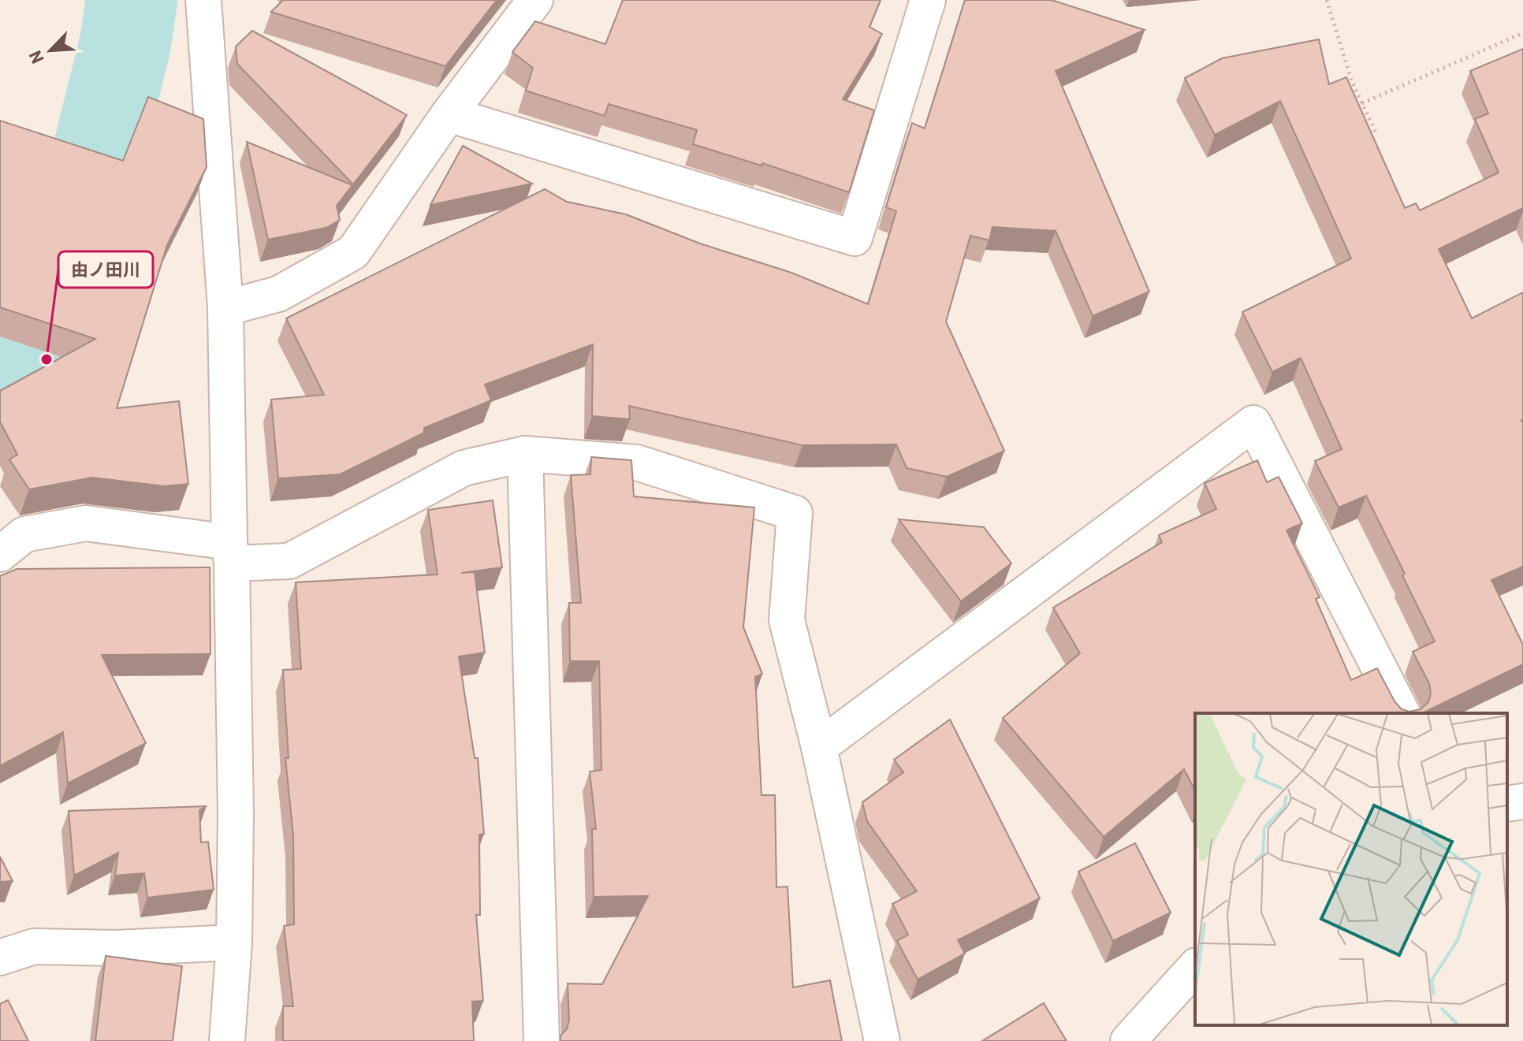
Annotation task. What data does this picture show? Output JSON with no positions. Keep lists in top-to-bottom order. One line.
{"places":["由ノ田川"],"north":"bottom left"}
